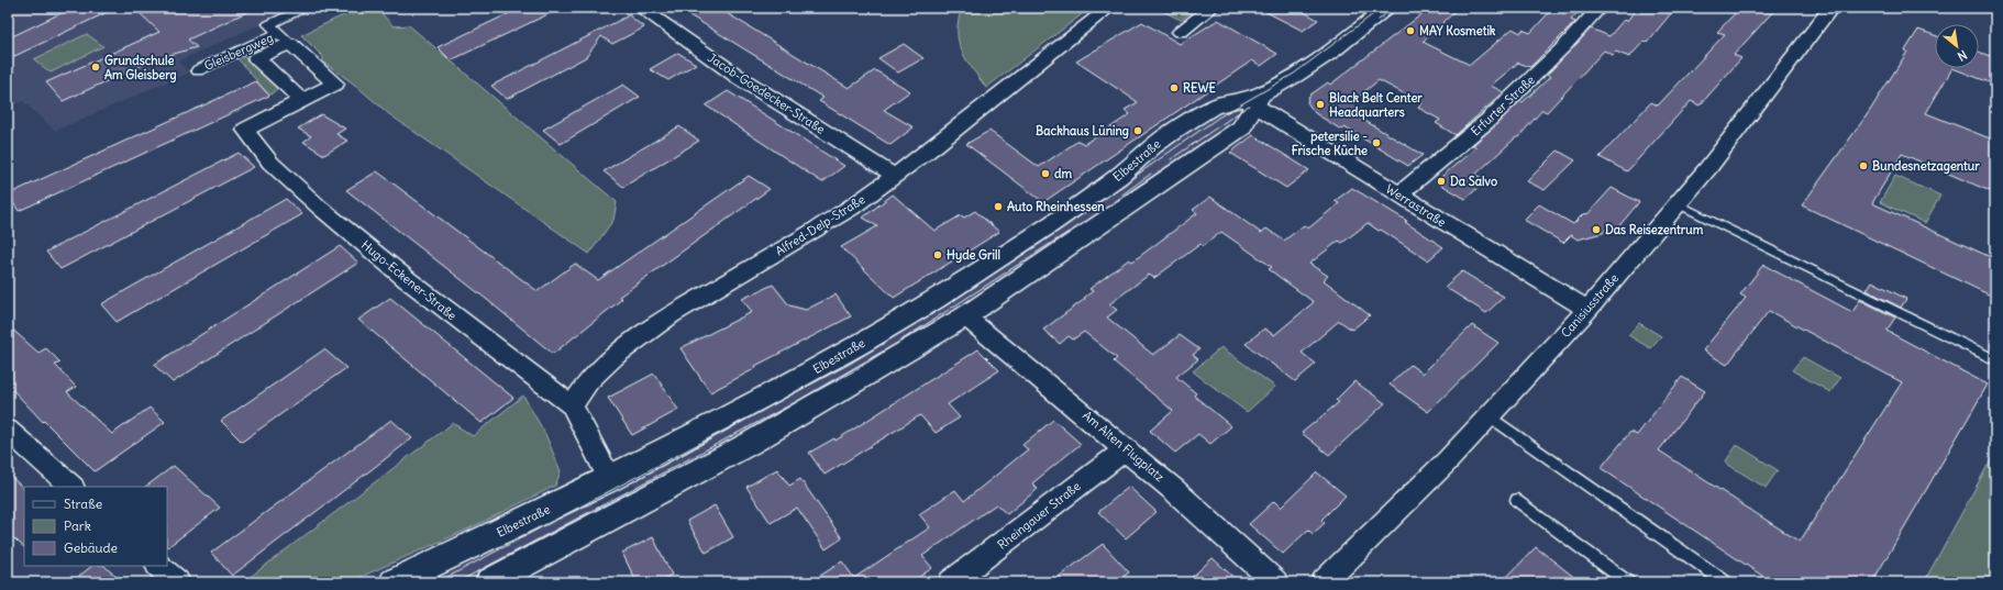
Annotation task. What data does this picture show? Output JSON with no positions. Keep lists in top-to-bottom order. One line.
{"streets":{"main road":["Elbestraße"],"street":["Gleisbergweg","Jacob-Goedecker-Straße","Erfurter Straße","Werrastraße","Alfred-Delp-Straße","Hugo-Eckener-Straße","Canisiusstraße","Am Alten Flugplatz","Rheingauer Straße"]},"crossings":[["Gleisbergweg","Hugo-Eckener-Straße"],["Jacob-Goedecker-Straße","Alfred-Delp-Straße"],["Erfurter Straße","Werrastraße"],["Elbestraße","Werrastraße"],["Elbestraße","Hugo-Eckener-Straße"],["Elbestraße","Am Alten Flugplatz"],["Werrastraße","Canisiusstraße"],["Alfred-Delp-Straße","Hugo-Eckener-Straße"],["Am Alten Flugplatz","Rheingauer Straße"]],"places":["MAY Kosmetik","Grundschule Am Gleisberg","REWE","Black Belt Center Headquarters","Backhaus Lüning","petersilie - Frische Küche","Bundesnetzagentur","dm","Da Salvo","Auto Rheinhessen","Das Reisezentrum","Hyde Grill"],"legend":["Straße","Park","Gebäude"],"north":"bottom right"}
